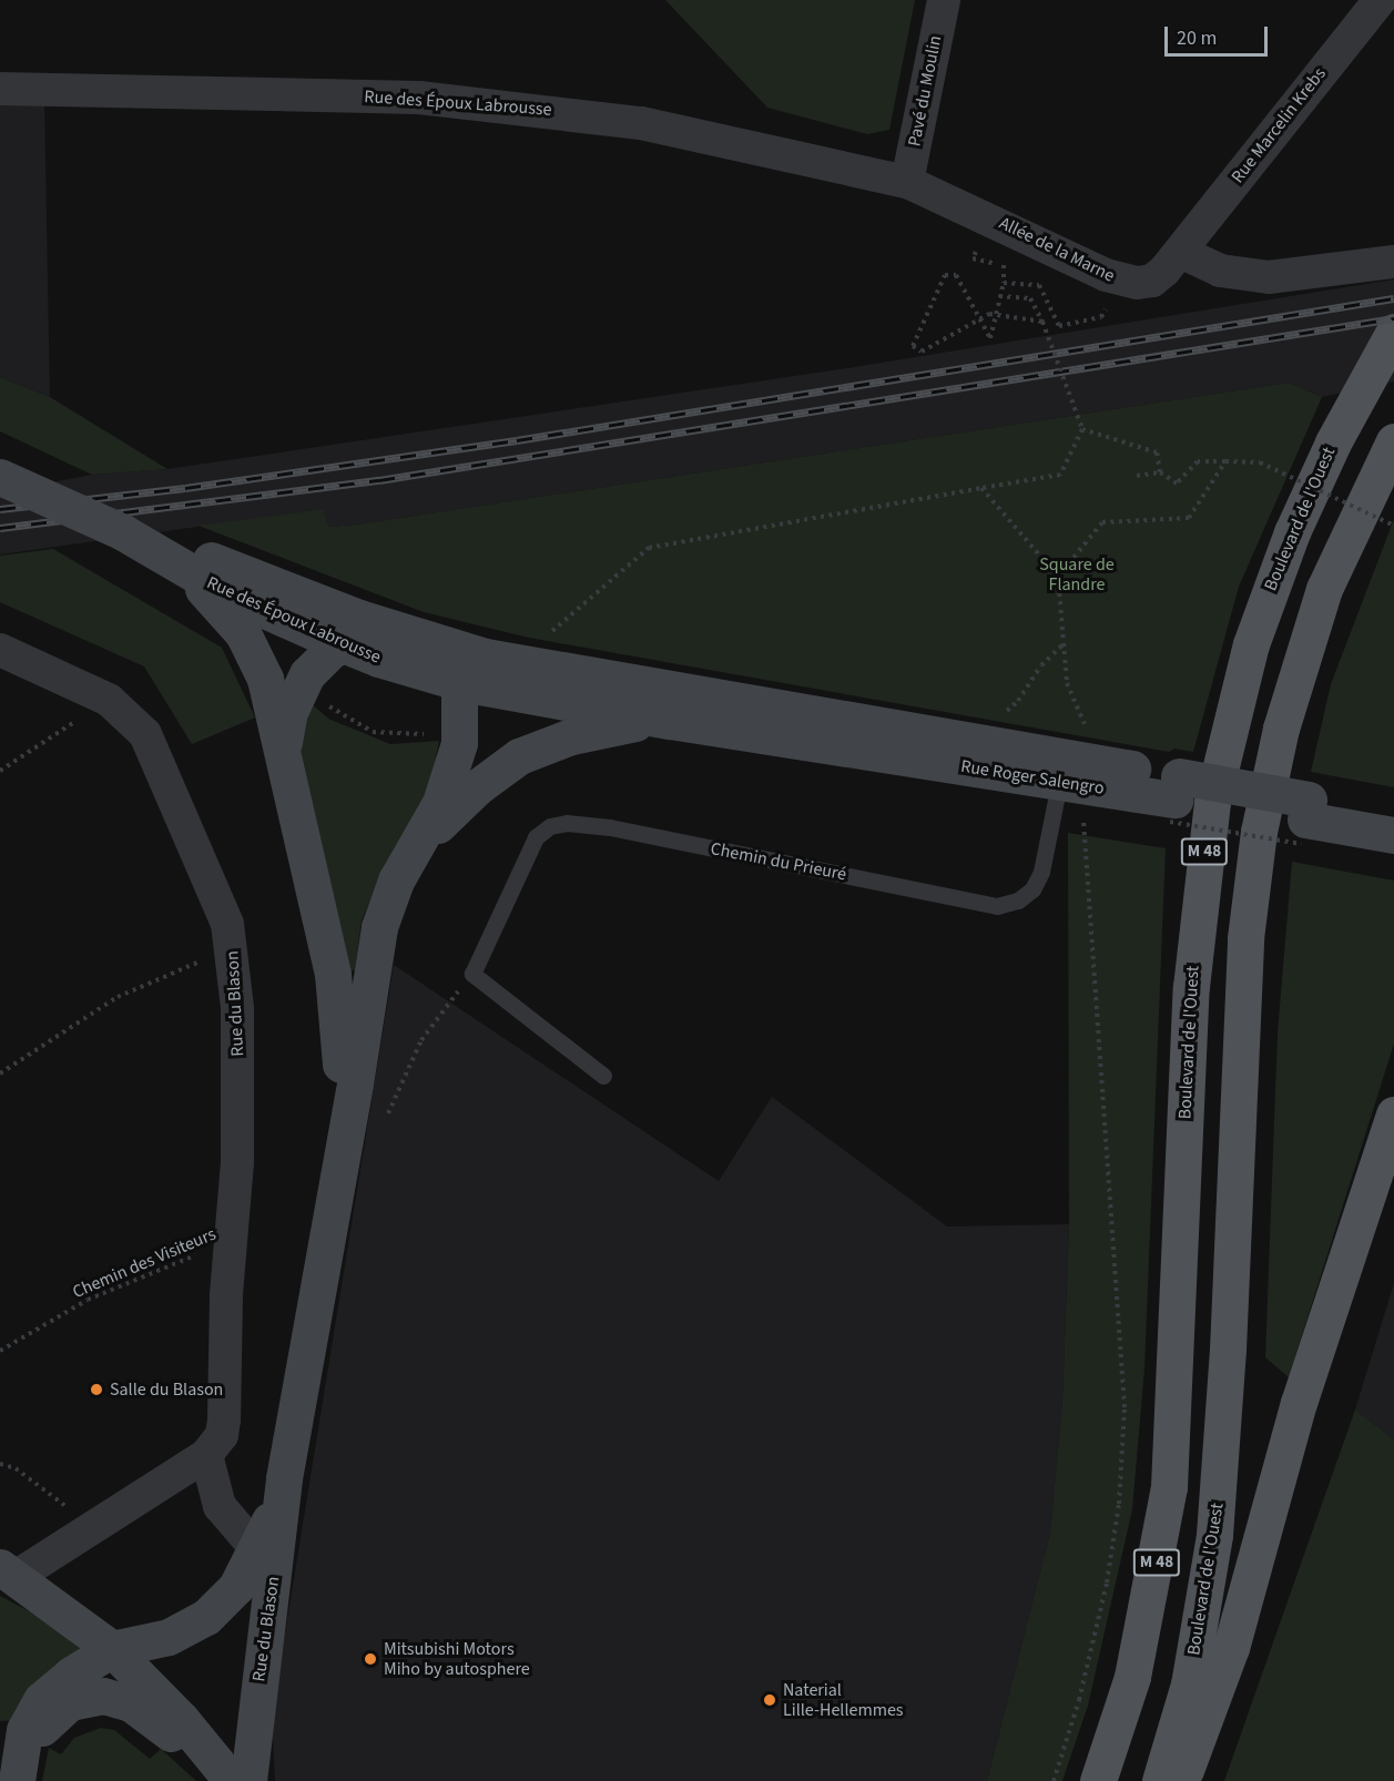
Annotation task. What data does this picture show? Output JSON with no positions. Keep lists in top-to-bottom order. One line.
{"streets":{"main road":["Rue des Époux Labrousse","Boulevard de l'Ouest","Rue Roger Salengro","M 48","Rue du Blason"],"street":["Pavé du Moulin","Rue Marcelin Krebs","Allée de la Marne"],"lane":["Chemin du Prieuré"],"path":["Chemin des Visiteurs"]},"crossings":[["Pavé du Moulin","Rue des Époux Labrousse"],["Pavé du Moulin","Allée de la Marne"],["Rue des Époux Labrousse","Allée de la Marne"],["Rue des Époux Labrousse","Rue Roger Salengro"],["Rue des Époux Labrousse","Rue du Blason"],["Rue Marcelin Krebs","Allée de la Marne"],["Rue Roger Salengro","Chemin du Prieuré"],["Rue Roger Salengro","Rue du Blason"],["Rue du Blason","Chemin des Visiteurs"]],"parks":["Square de Flandre"],"places":["Salle du Blason","Mitsubishi Motors Miho by autosphere","Naterial Lille-Hellemmes"],"scale_bar":"20 m"}
